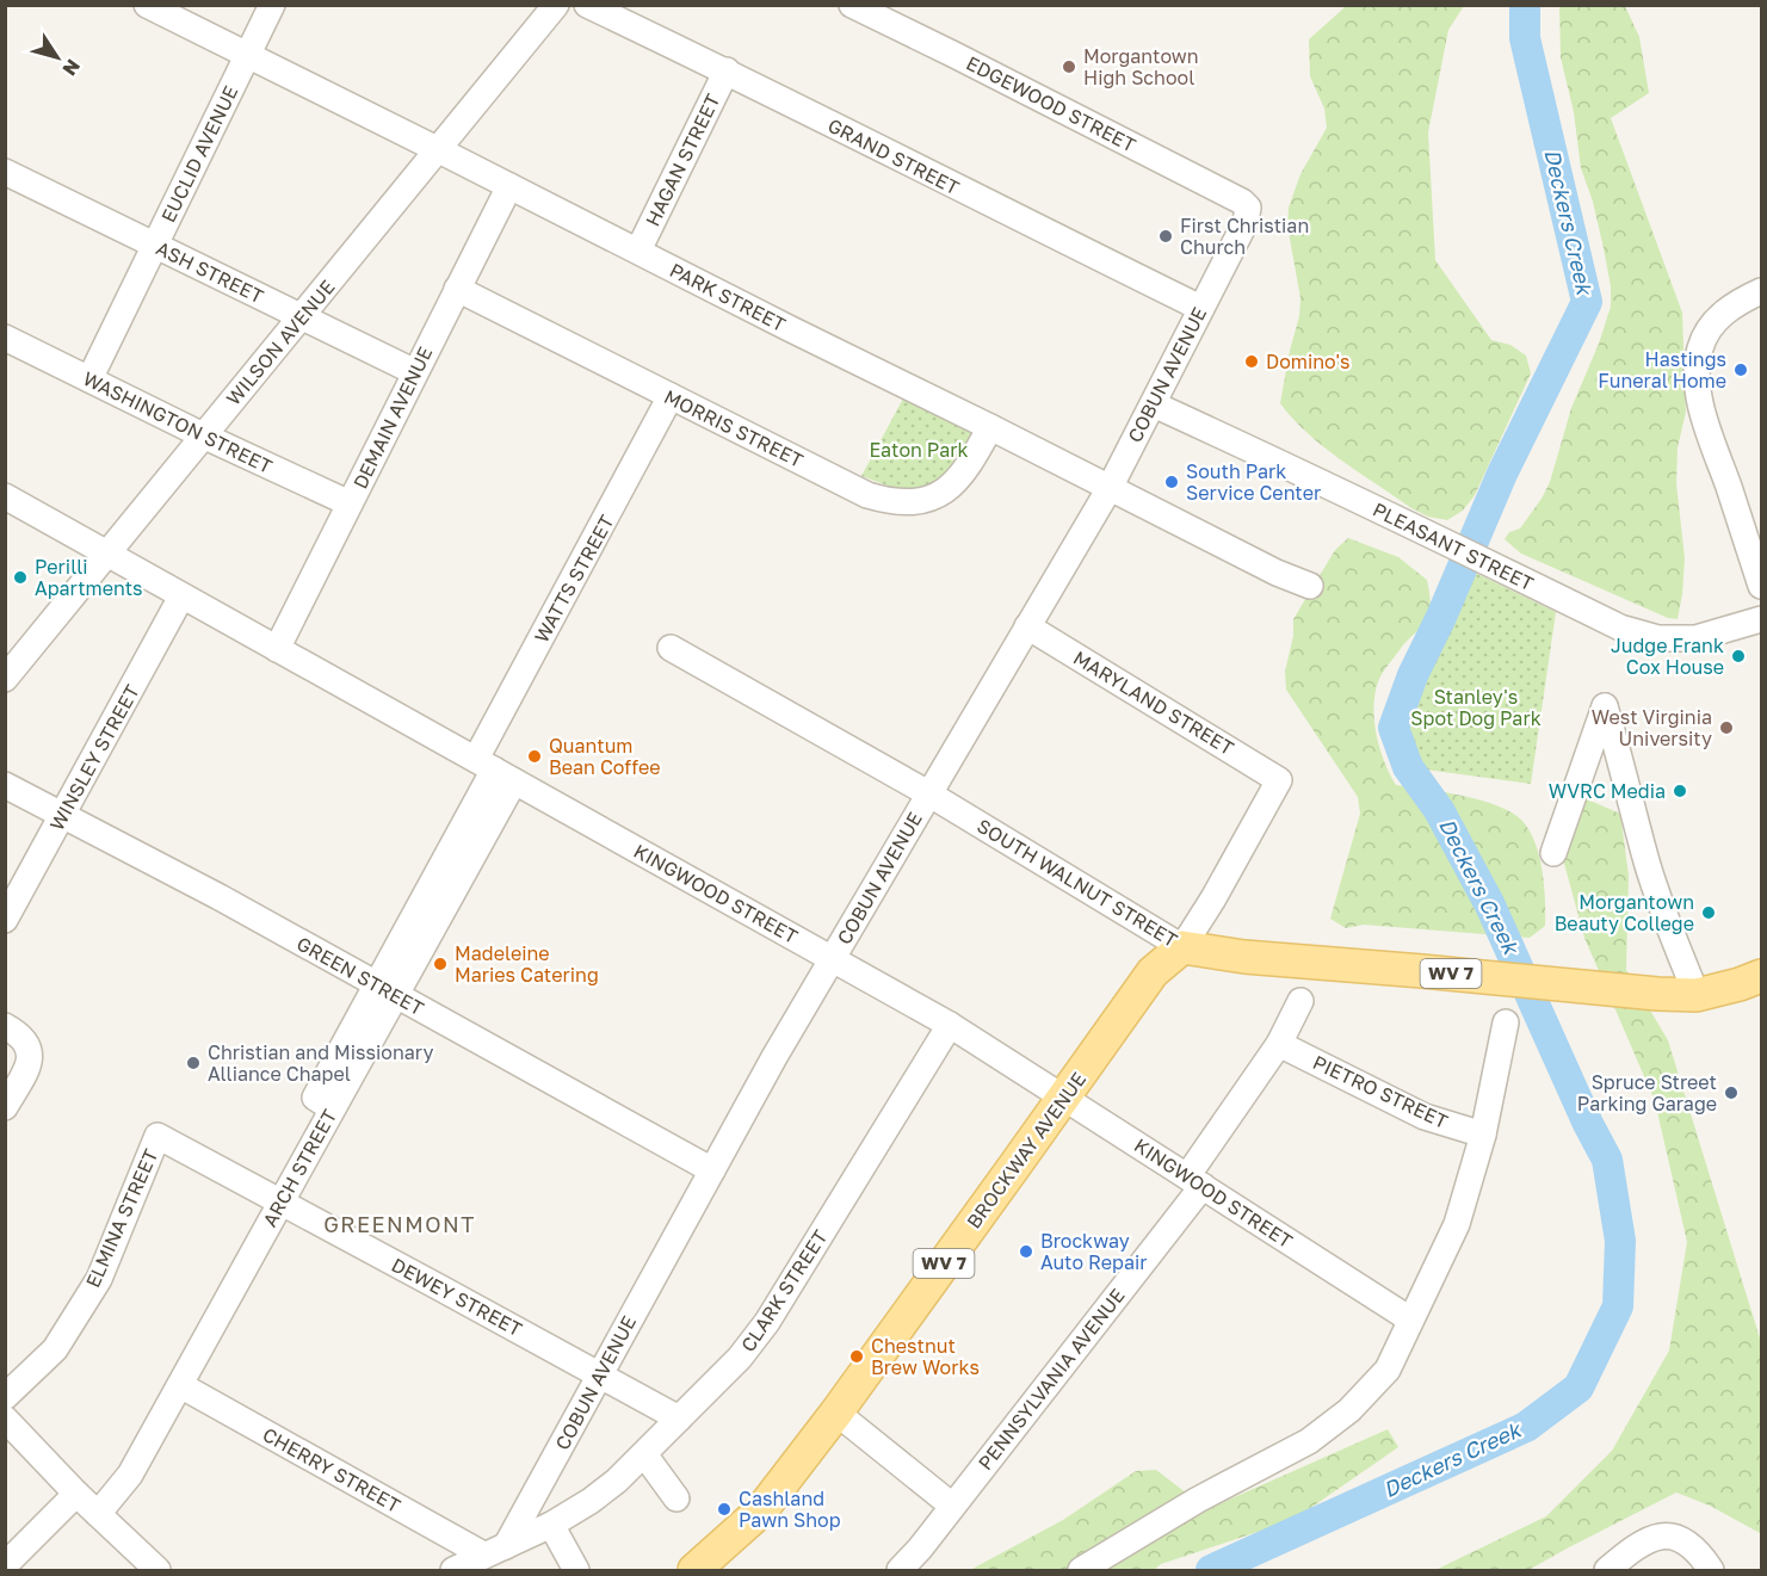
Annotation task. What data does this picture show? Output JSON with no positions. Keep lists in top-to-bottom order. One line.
{"streets":{"main road":["SOUTH WALNUT STREET","WV 7","BROCKWAY AVENUE"],"street":["EDGEWOOD STREET","EUCLID AVENUE","GRAND STREET","HAGAN STREET","ASH STREET","PARK STREET","WILSON AVENUE","COBUN AVENUE","DEMAIN AVENUE","WASHINGTON STREET","MORRIS STREET","PLEASANT STREET","WATTS STREET","MARYLAND STREET","WINSLEY STREET","KINGWOOD STREET","GREEN STREET","PIETRO STREET","ARCH STREET","ELMINA STREET","CLARK STREET","DEWEY STREET","PENNSYLVANIA AVENUE","CHERRY STREET"]},"crossings":[["EDGEWOOD STREET","COBUN AVENUE"],["EUCLID AVENUE","ASH STREET"],["EUCLID AVENUE","PARK STREET"],["EUCLID AVENUE","WASHINGTON STREET"],["GRAND STREET","HAGAN STREET"],["GRAND STREET","COBUN AVENUE"],["HAGAN STREET","PARK STREET"],["ASH STREET","WILSON AVENUE"],["ASH STREET","DEMAIN AVENUE"],["PARK STREET","WILSON AVENUE"],["PARK STREET","COBUN AVENUE"],["PARK STREET","DEMAIN AVENUE"],["PARK STREET","MORRIS STREET"],["WILSON AVENUE","WASHINGTON STREET"],["WILSON AVENUE","KINGWOOD STREET"],["COBUN AVENUE","PLEASANT STREET"],["COBUN AVENUE","MARYLAND STREET"],["COBUN AVENUE","SOUTH WALNUT STREET"],["COBUN AVENUE","KINGWOOD STREET"],["COBUN AVENUE","GREEN STREET"],["COBUN AVENUE","CLARK STREET"],["COBUN AVENUE","DEWEY STREET"],["COBUN AVENUE","CHERRY STREET"],["DEMAIN AVENUE","WASHINGTON STREET"],["DEMAIN AVENUE","MORRIS STREET"],["DEMAIN AVENUE","KINGWOOD STREET"],["MORRIS STREET","WATTS STREET"],["WATTS STREET","KINGWOOD STREET"],["WATTS STREET","ARCH STREET"],["MARYLAND STREET","BROCKWAY AVENUE"],["WINSLEY STREET","KINGWOOD STREET"],["WINSLEY STREET","GREEN STREET"],["SOUTH WALNUT STREET","WV 7"],["SOUTH WALNUT STREET","BROCKWAY AVENUE"],["KINGWOOD STREET","BROCKWAY AVENUE"],["KINGWOOD STREET","ARCH STREET"],["KINGWOOD STREET","CLARK STREET"],["KINGWOOD STREET","PENNSYLVANIA AVENUE"],["GREEN STREET","ARCH STREET"],["PIETRO STREET","PENNSYLVANIA AVENUE"],["ARCH STREET","DEWEY STREET"],["ARCH STREET","CHERRY STREET"],["ELMINA STREET","DEWEY STREET"],["CLARK STREET","DEWEY STREET"],["CLARK STREET","CHERRY STREET"]],"districts":["GREENMONT"],"water":["Deckers Creek"],"parks":["Eaton Park","Stanley's Spot Dog Park"],"places":["Morgantown High School","First Christian Church","Domino's","Hastings Funeral Home","South Park Service Center","Perilli Apartments","Judge Frank Cox House","West Virginia University","Quantum Bean Coffee","WVRC Media","Morgantown Beauty College","Madeleine Maries Catering","Christian and Missionary Alliance Chapel","Spruce Street Parking Garage","Brockway Auto Repair","Chestnut Brew Works","Cashland Pawn Shop"],"north":"bottom right"}
